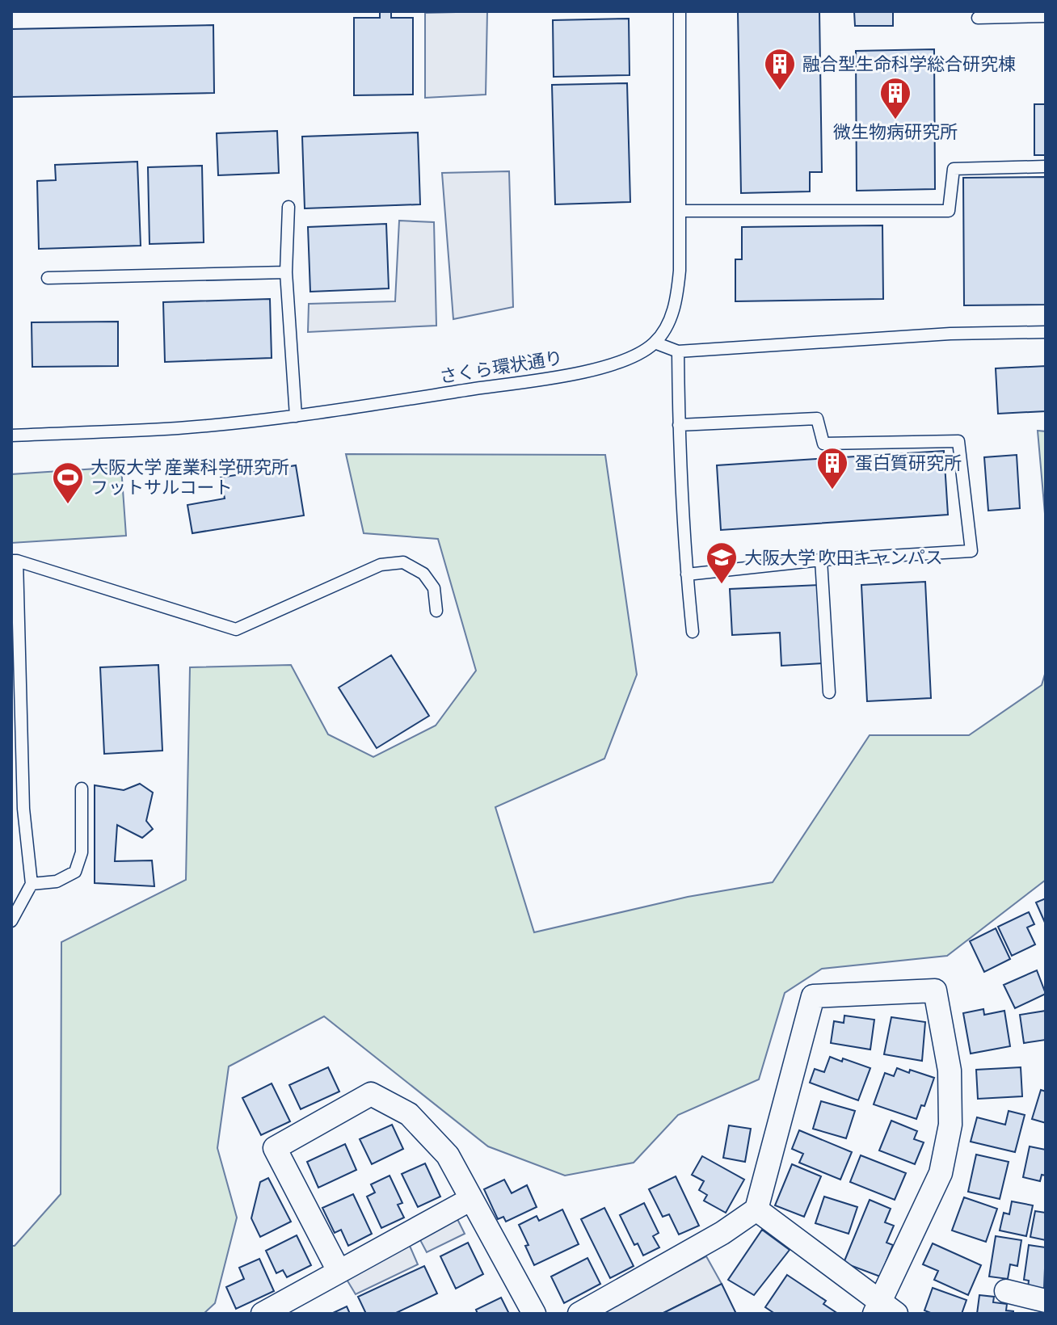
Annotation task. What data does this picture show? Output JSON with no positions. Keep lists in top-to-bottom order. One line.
{"streets":{"lane":["さくら環状通り"]},"places":{"building":["融合型生命科学総合研究棟","微生物病研究所","蛋白質研究所"],"sports":["大阪大学 産業科学研究所 フットサルコート"],"school or university":["大阪大学 吹田キャンパス"]}}
